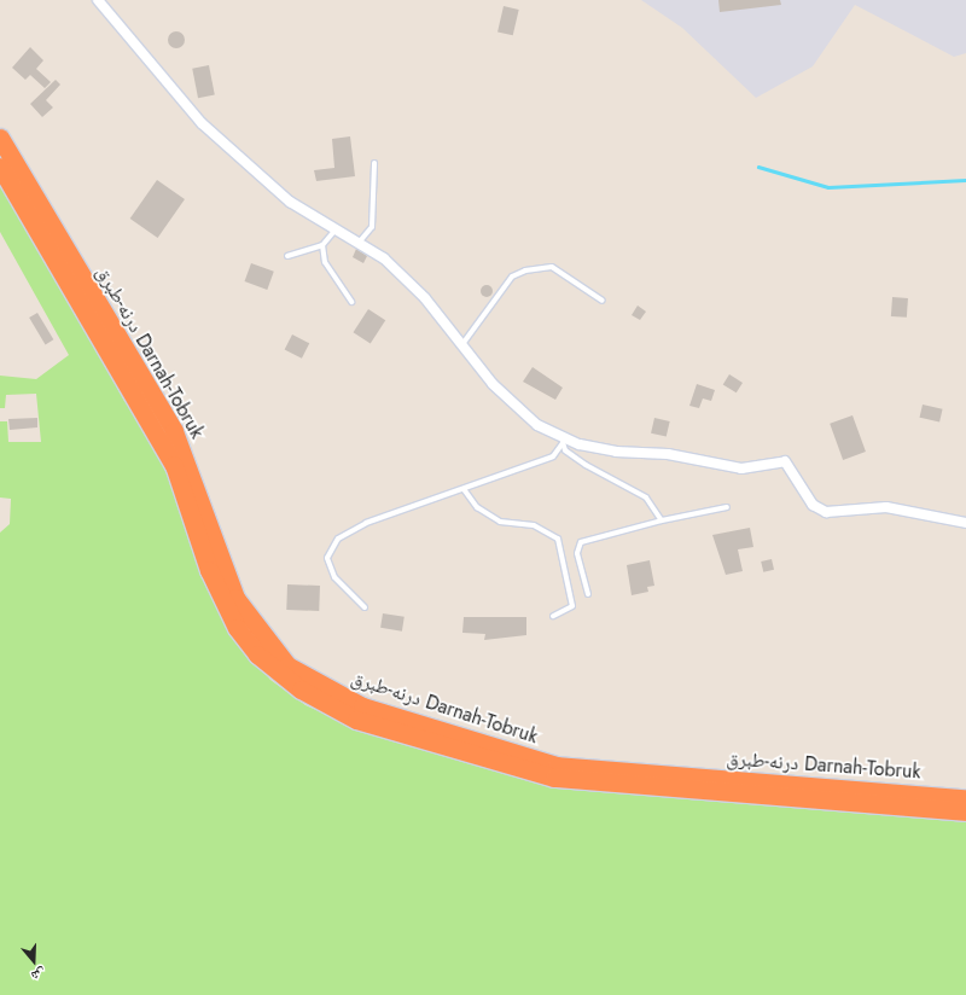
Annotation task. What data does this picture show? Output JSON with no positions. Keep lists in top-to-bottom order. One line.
{"streets":{"highway":["درنه-طبرق Darnah-Tobruk"]},"north":"bottom"}
